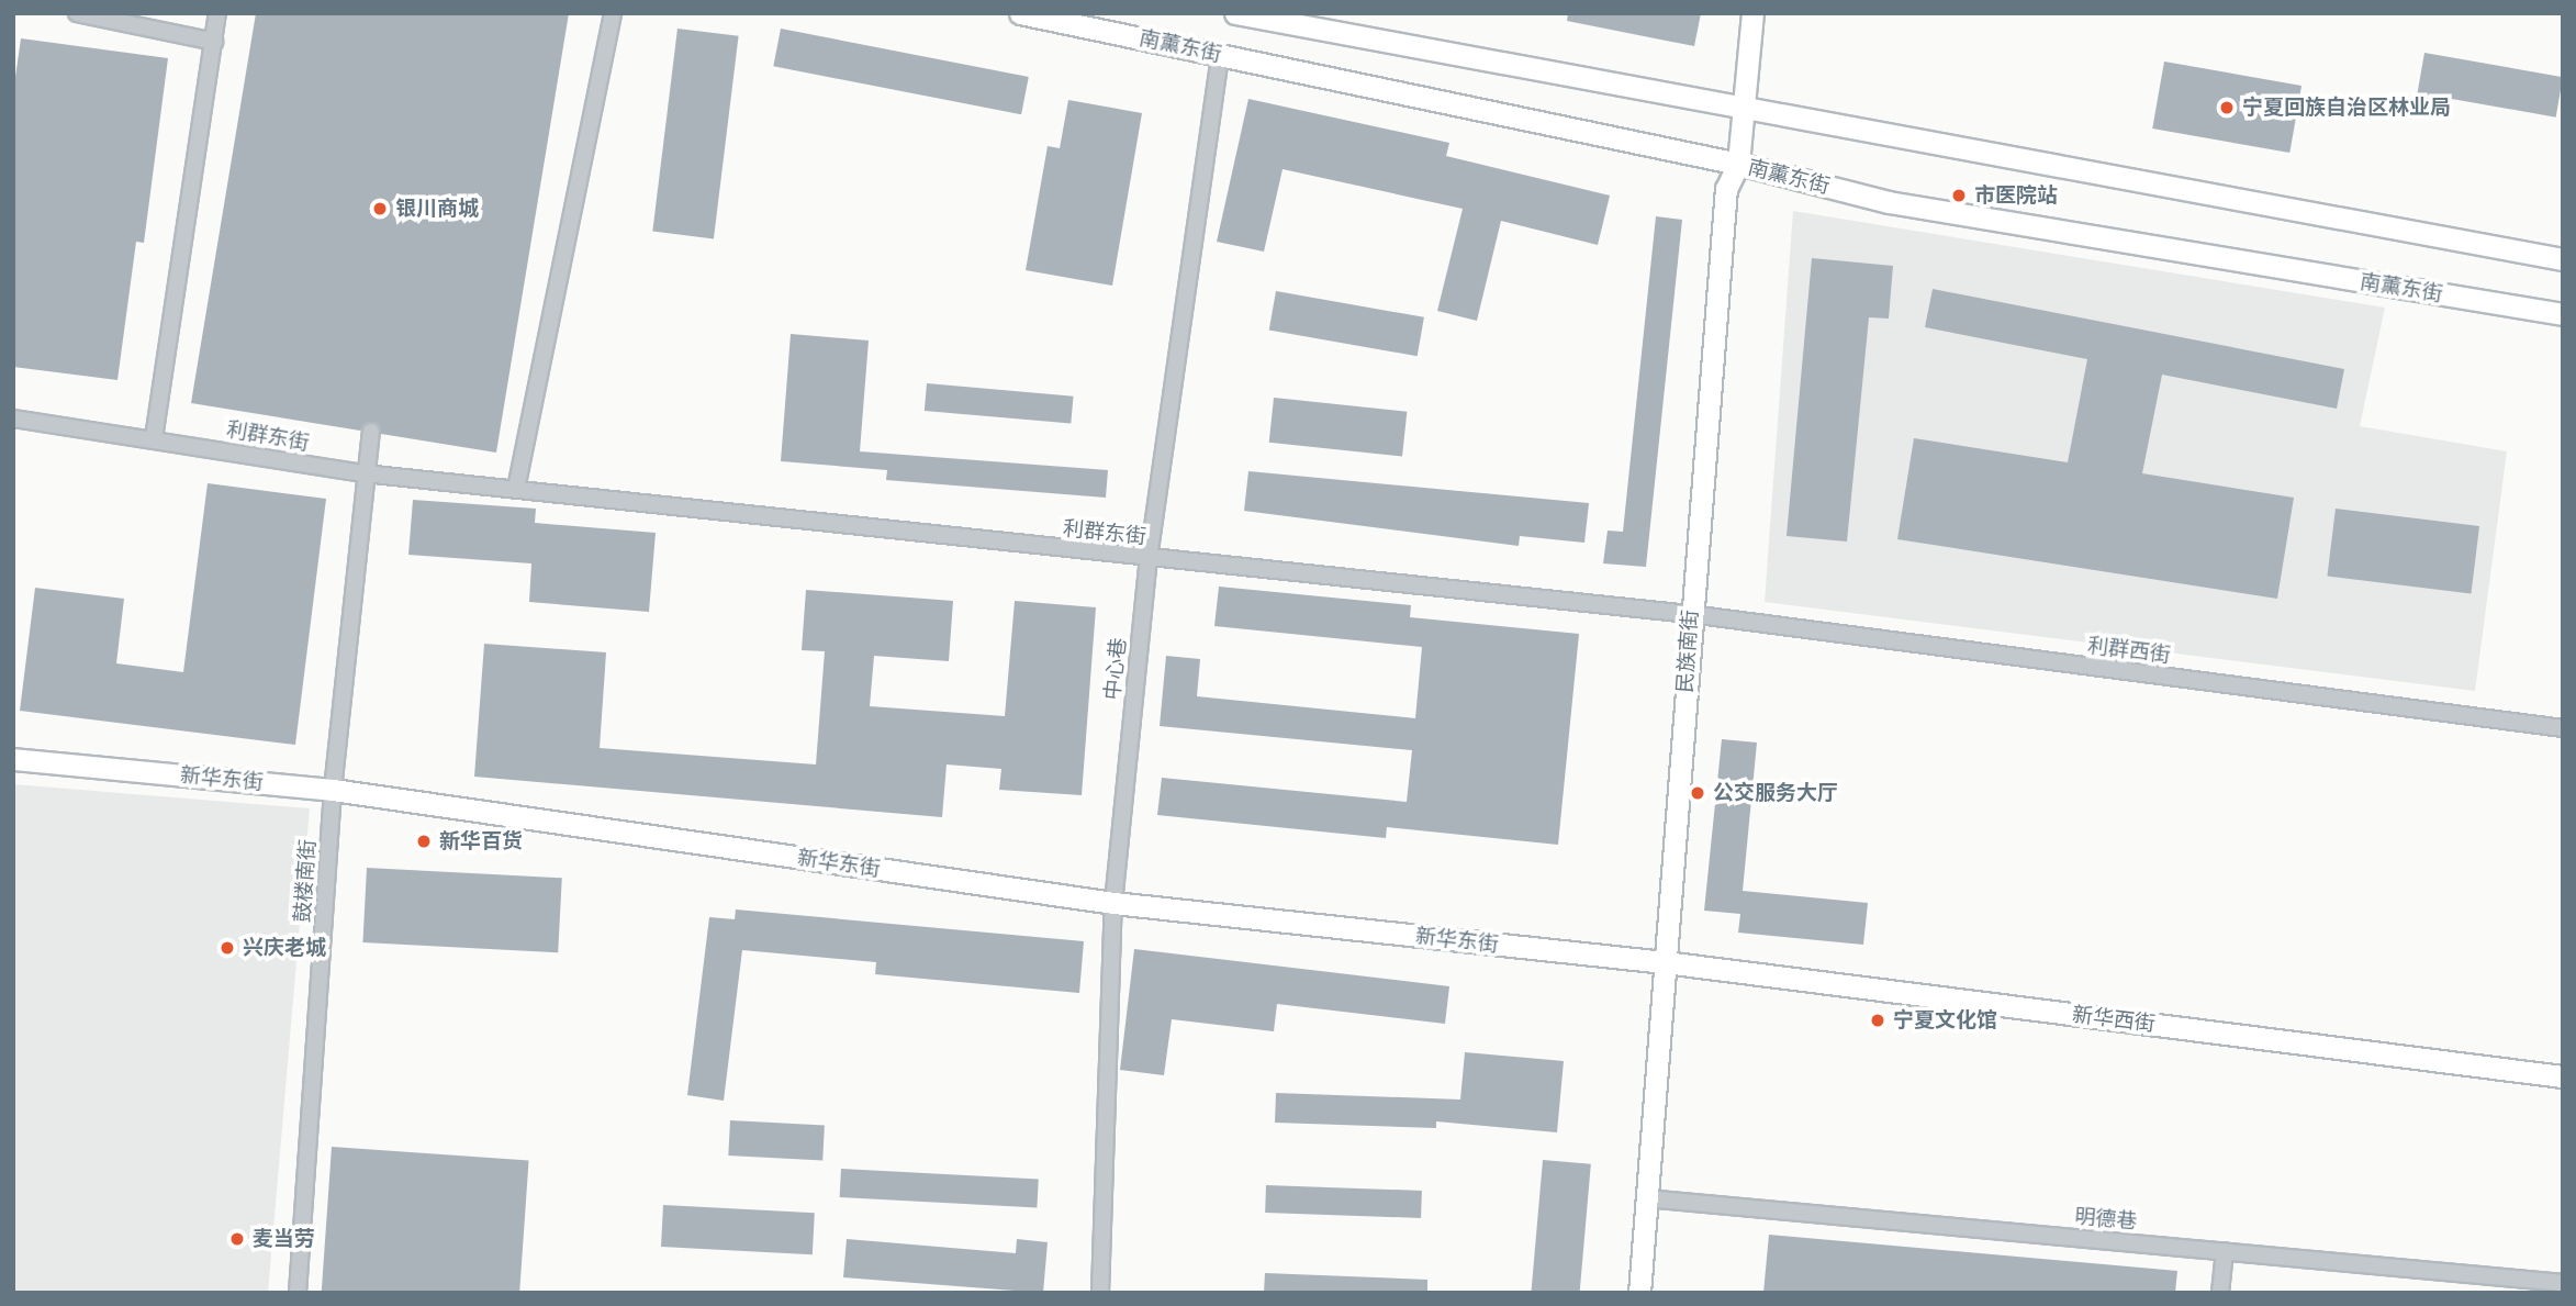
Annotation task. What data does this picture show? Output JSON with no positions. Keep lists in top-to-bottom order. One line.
{"streets":{"street":["南薰东街","利群东街","利群西街","民族南街","中心巷","新华东街","鼓楼南街","新华西街","明德巷"]},"crossings":[["南薰东街","民族南街"],["南薰东街","中心巷"],["利群东街","利群西街"],["利群东街","民族南街"],["利群东街","中心巷"],["利群东街","鼓楼南街"],["利群西街","民族南街"],["民族南街","新华东街"],["民族南街","新华西街"],["民族南街","明德巷"],["中心巷","新华东街"],["新华东街","鼓楼南街"],["新华东街","新华西街"]],"places":["宁夏回族自治区林业局","市医院站","银川商城","公交服务大厅","新华百货","兴庆老城","宁夏文化馆","麦当劳"]}
